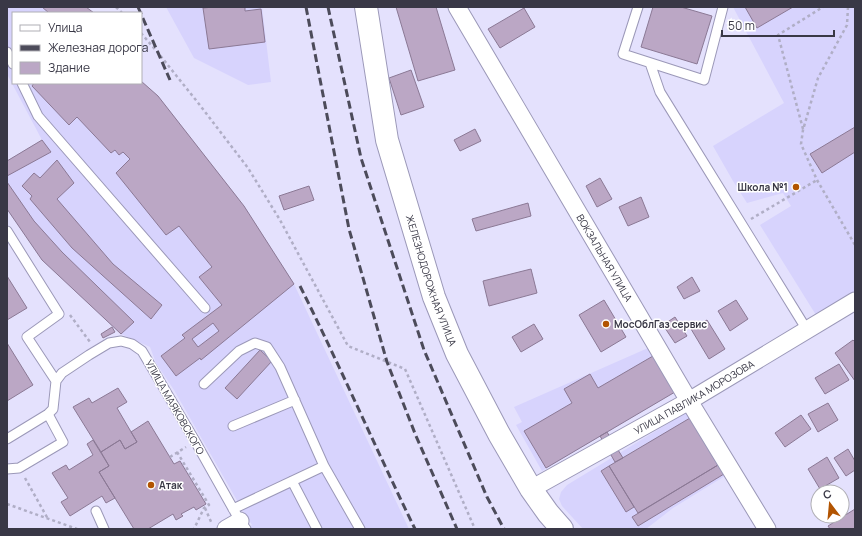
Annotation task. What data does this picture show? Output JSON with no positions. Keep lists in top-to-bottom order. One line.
{"streets":{"street":["ВОКЗАЛЬНАЯ УЛИЦА","ЖЕЛЕЗНОДОРОЖНАЯ УЛИЦА","УЛИЦА ПАВЛИКА МОРОЗОВА"],"lane":["УЛИЦА МАЯКОВСКОГО"]},"crossings":[["ВОКЗАЛЬНАЯ УЛИЦА","УЛИЦА ПАВЛИКА МОРОЗОВА"],["ЖЕЛЕЗНОДОРОЖНАЯ УЛИЦА","УЛИЦА ПАВЛИКА МОРОЗОВА"]],"places":["Школа №1","МосОблГаз сервис","Атак"],"legend":["Улица","Железная дорога","Здание"],"scale_bar":"50 m","north":"top"}
